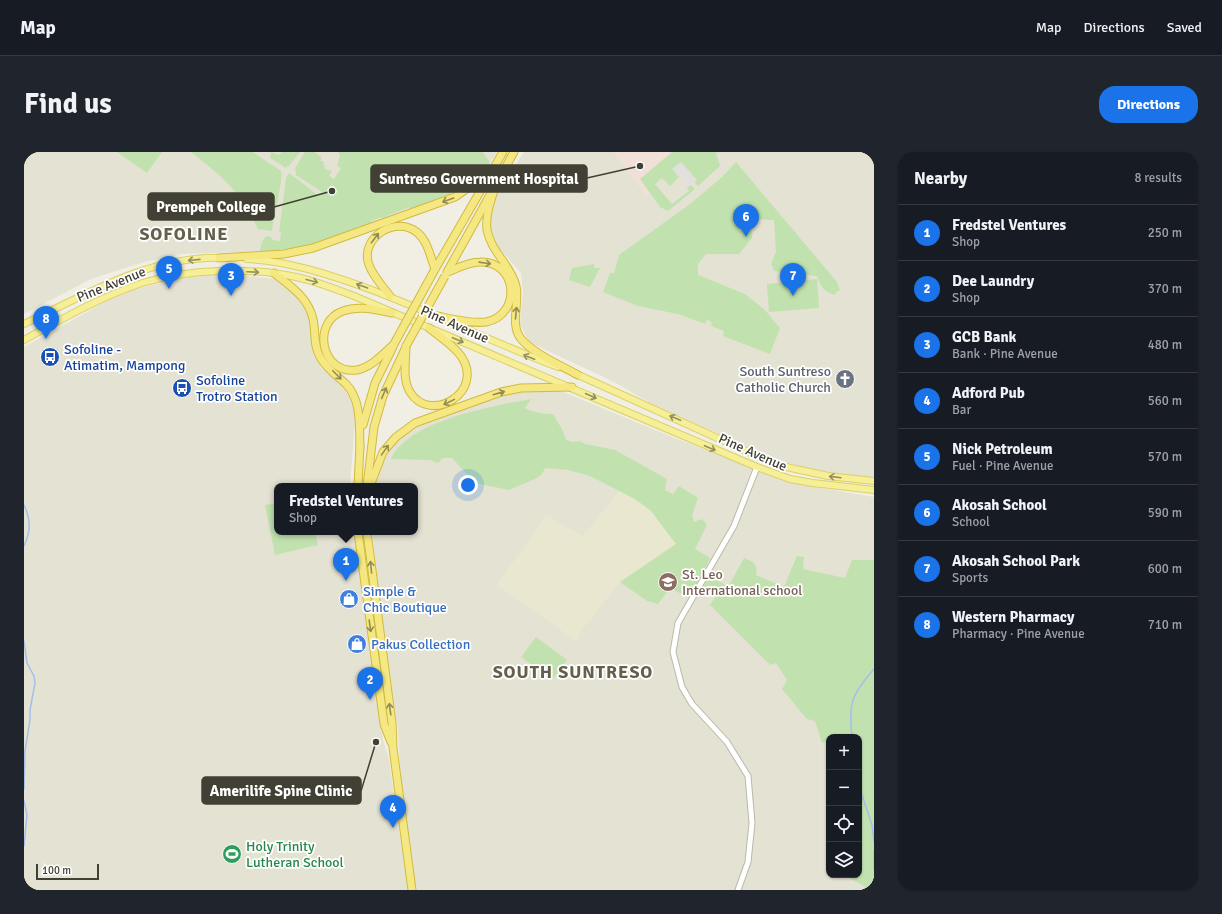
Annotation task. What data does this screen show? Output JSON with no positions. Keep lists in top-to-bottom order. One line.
{"streets":{"main road":["Pine Avenue"]},"districts":["SOFOLINE","SOUTH SUNTRESO"],"places":{"other":["Suntreso Government Hospital","Prempeh College","Amerilife Spine Clinic"],"bus stop":["Sofoline - Atimatim, Mampong","Sofoline Trotro Station"],"church":["South Suntreso Catholic Church"],"school or university":["St. Leo International school"],"shop":["Simple & Chic Boutique","Pakus Collection"],"sports":["Holy Trinity Lutheran School"]},"scale_bar":"100 m","page":{"header":"Map","nav":["Map","Directions","Saved"],"buttons":"Directions","title":"Find us","heading":["Nearby","8 results"],"pins":["6","5","3","7","8","1","2","4"],"list":[{"mark":"1","name":"Fredstel Ventures","note":"Shop","value":"250 m"},{"mark":"2","name":"Dee Laundry","note":"Shop","value":"370 m"},{"mark":"3","name":"GCB Bank","note":"Bank · Pine Avenue","value":"480 m"},{"mark":"4","name":"Adford Pub","note":"Bar","value":"560 m"},{"mark":"5","name":"Nick Petroleum","note":"Fuel · Pine Avenue","value":"570 m"},{"mark":"6","name":"Akosah School","note":"School","value":"590 m"},{"mark":"7","name":"Akosah School Park","note":"Sports","value":"600 m"},{"mark":"8","name":"Western Pharmacy","note":"Pharmacy · Pine Avenue","value":"710 m"}],"popup":["Fredstel Ventures","Shop"],"map_buttons":["+","−"],"scale":"100 m"}}
